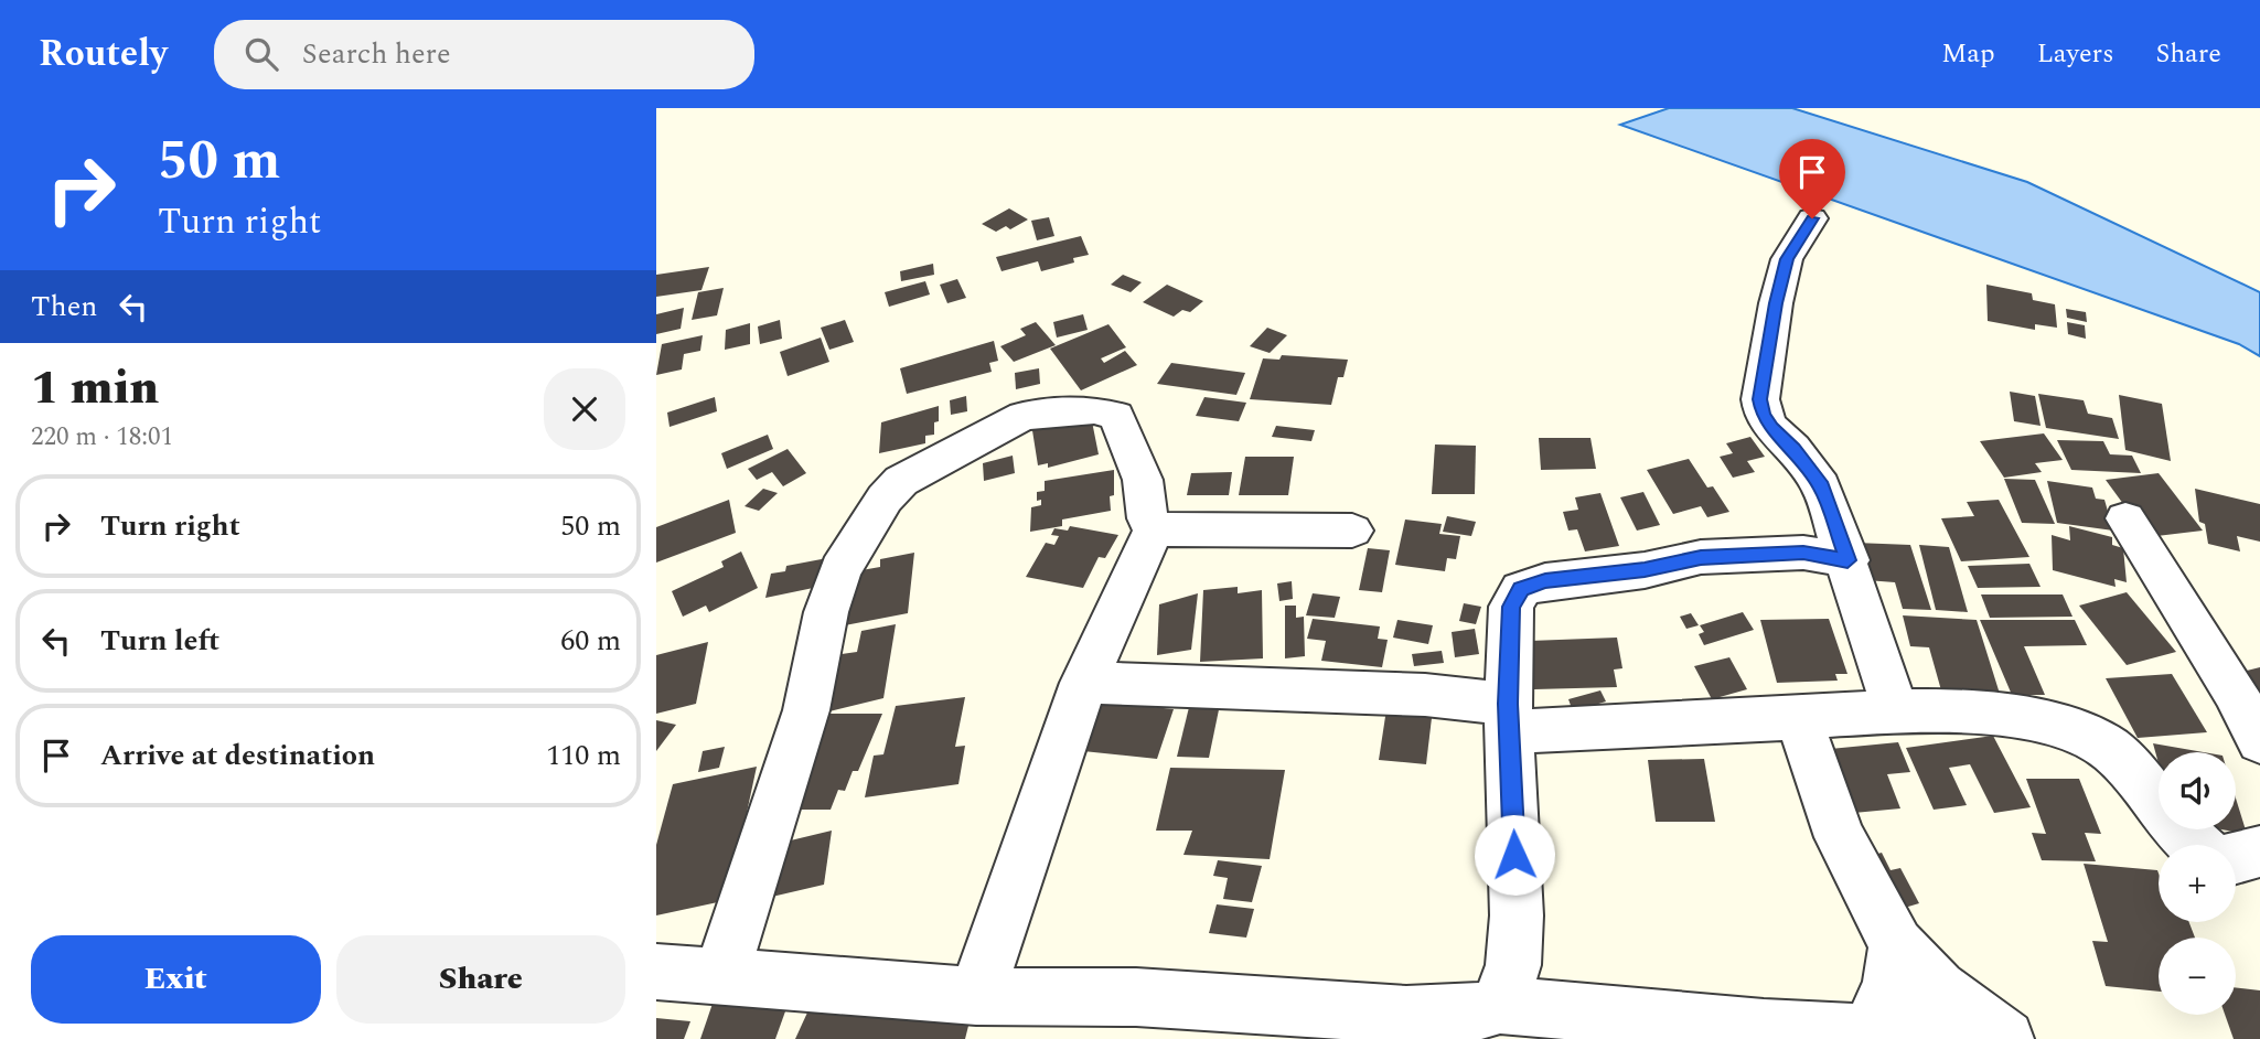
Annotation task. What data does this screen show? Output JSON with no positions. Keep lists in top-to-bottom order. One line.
{"page":{"header":"Routely","search":"Search here","nav":["Map","Layers","Share"],"turn":["50 m","Turn right"],"then":"Then","heading":["1 min","220 m · 18:01"],"list":[{"name":"Turn right","value":"50 m"},{"name":"Turn left","value":"60 m"},{"name":"Arrive at destination","value":"110 m"}],"map_buttons":["+","−"],"buttons":["Exit","Share"]}}
